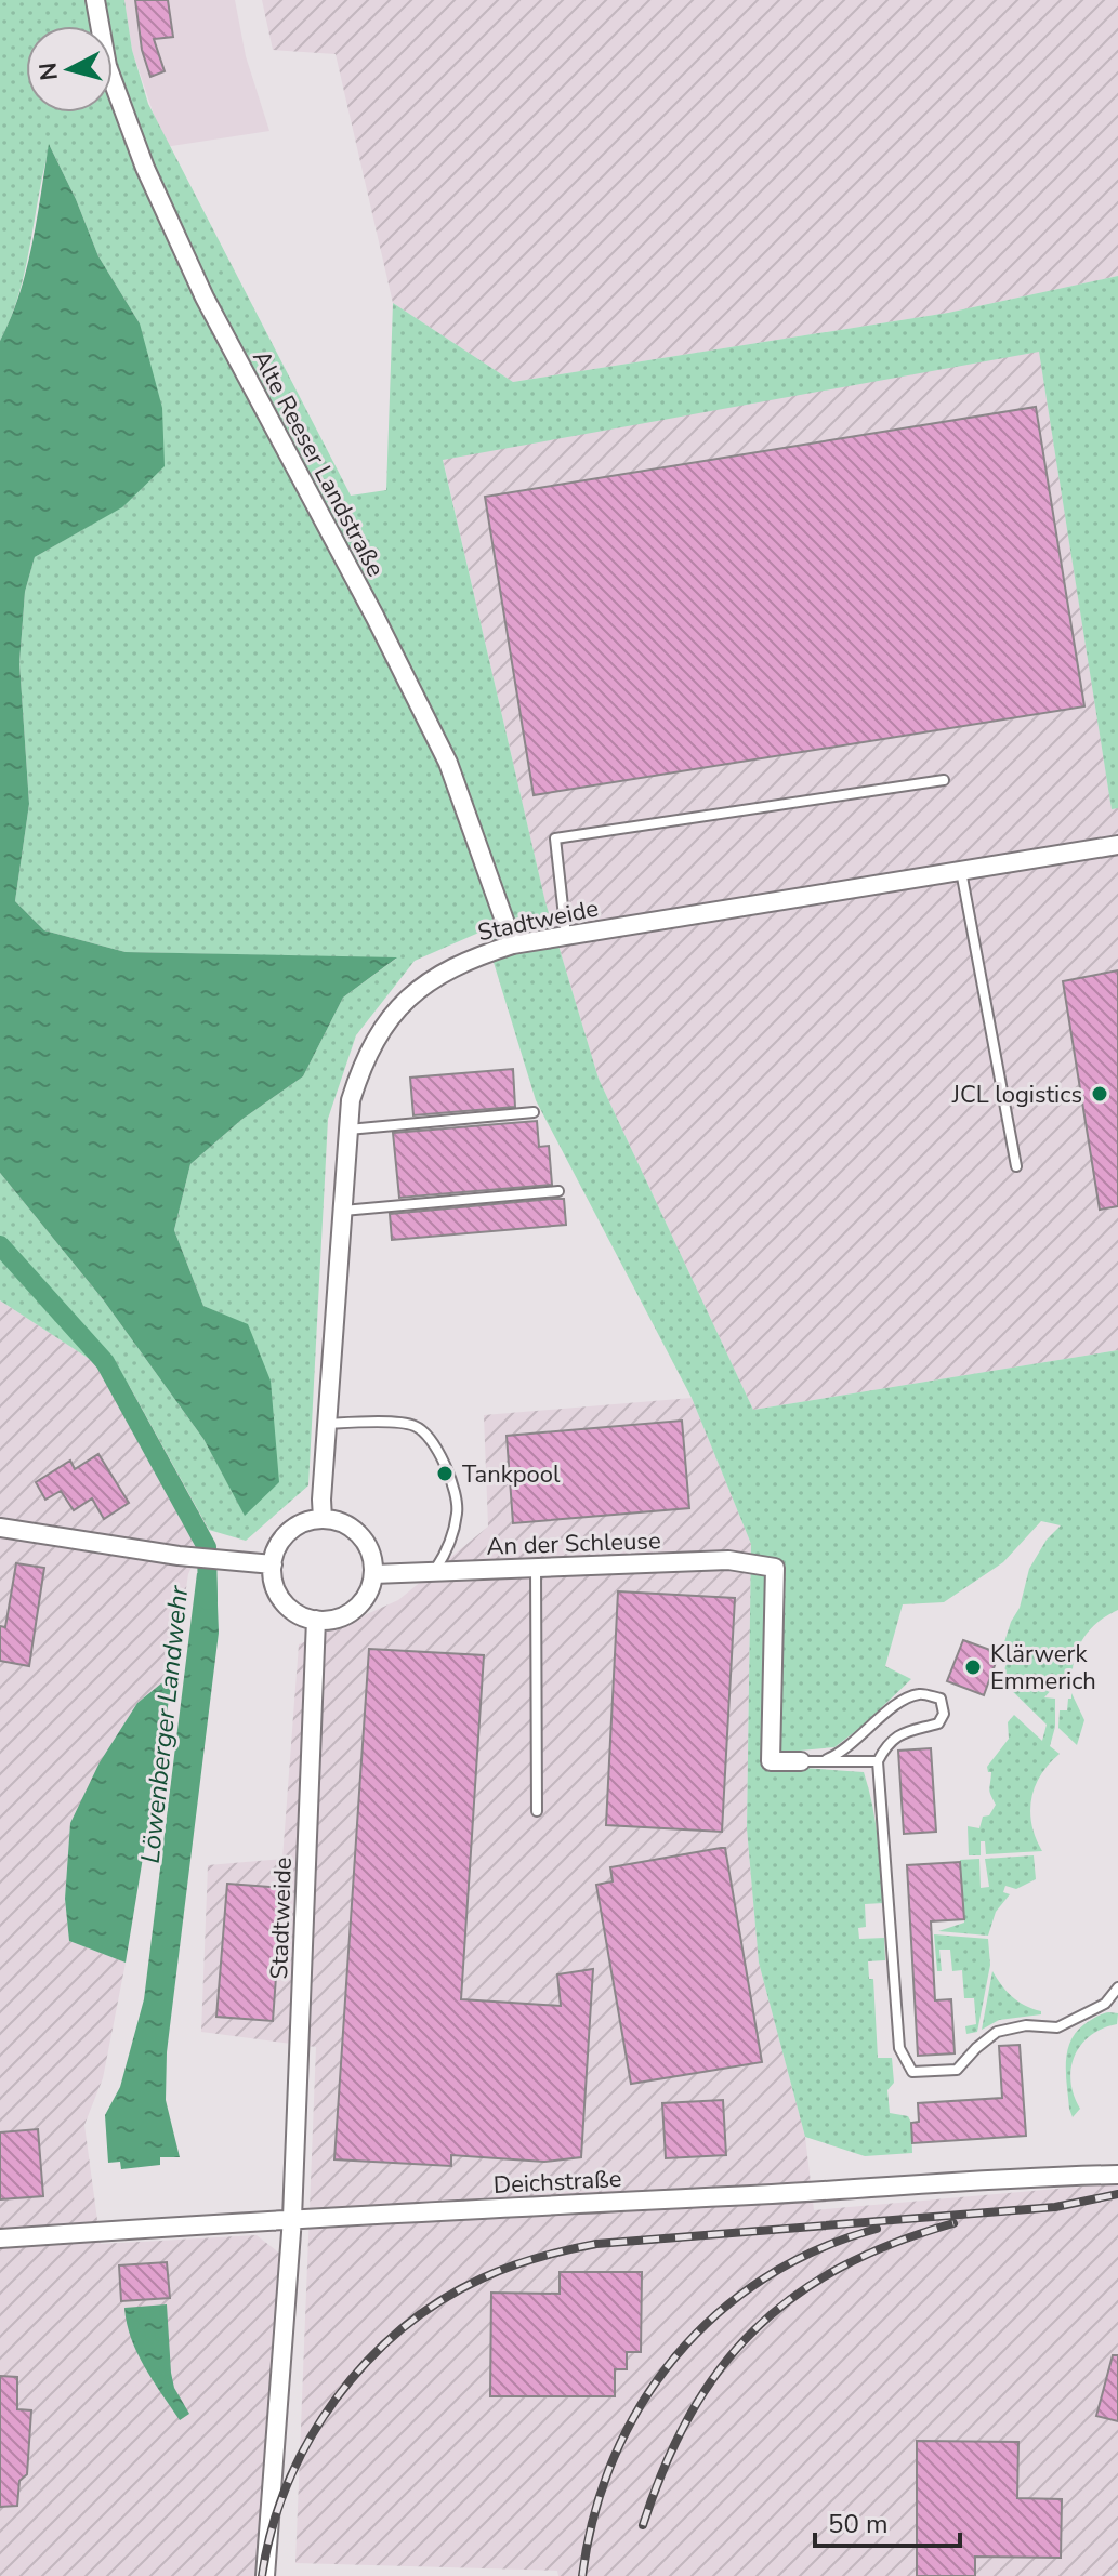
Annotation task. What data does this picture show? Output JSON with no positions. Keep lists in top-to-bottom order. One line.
{"streets":{"street":["Alte Reeser Landstraße","Stadtweide","An der Schleuse","Deichstraße"]},"crossings":[["Alte Reeser Landstraße","Stadtweide"],["Stadtweide","An der Schleuse"],["Stadtweide","Deichstraße"]],"water":["Löwenberger Landwehr"],"places":["JCL logistics","Tankpool","Klärwerk Emmerich"],"scale_bar":"50 m","north":"left"}
